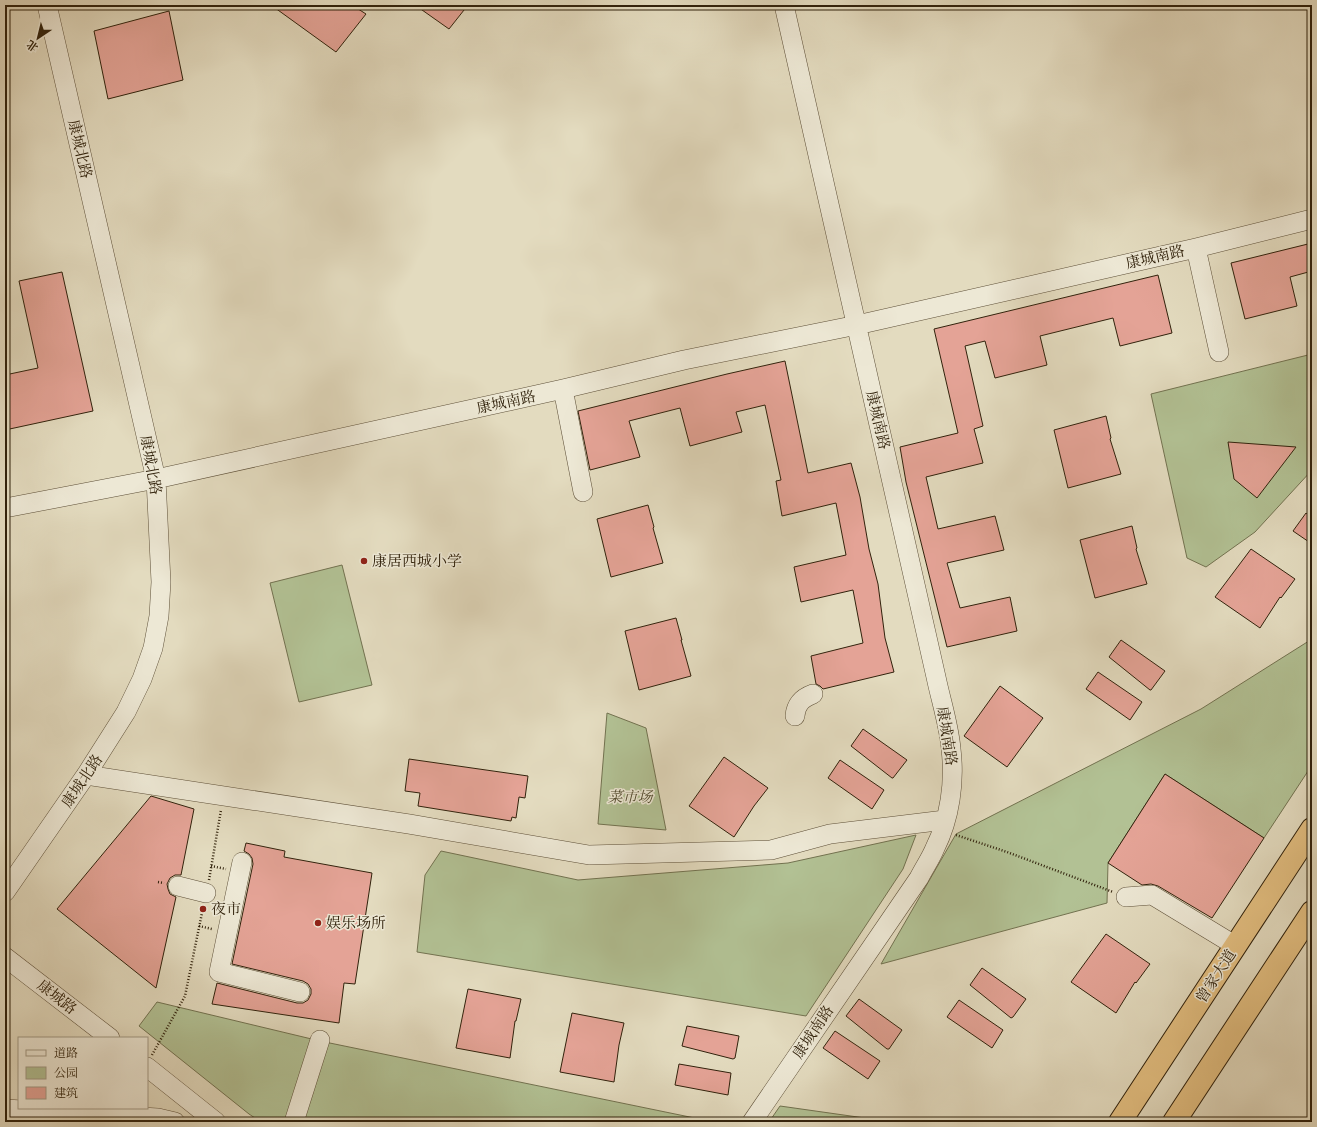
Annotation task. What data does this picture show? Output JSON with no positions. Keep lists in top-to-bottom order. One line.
{"streets":{"highway":["曾家大道"],"street":["康城北路","康城南路","康城路"]},"crossings":[["康城北路","康城南路"]],"parks":["菜市场"],"places":["康居西城小学","夜市","娱乐场所"],"legend":["道路","公园","建筑"],"north":"bottom left"}
